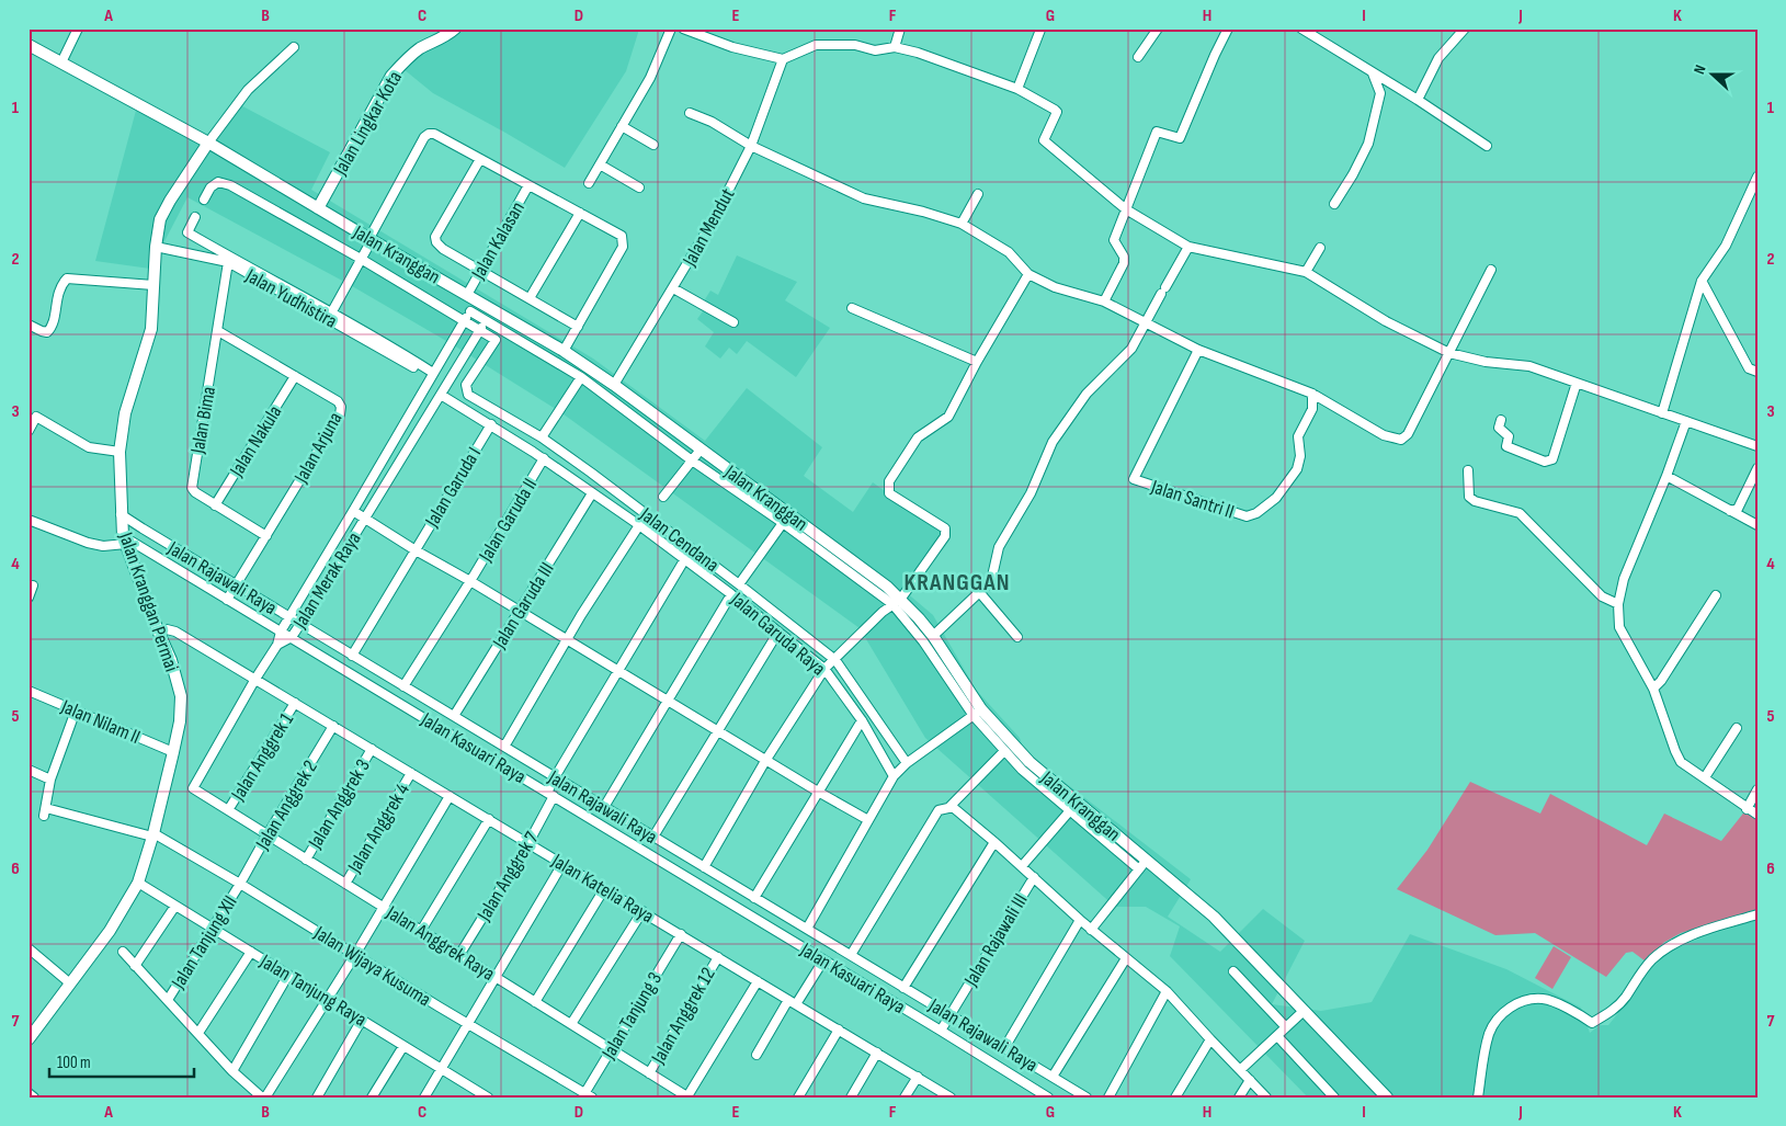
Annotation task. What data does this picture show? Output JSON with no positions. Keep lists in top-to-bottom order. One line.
{"streets":{"main road":["Jalan Lingkar Kota","Jalan Kranggan","Jalan Kranggan Permai"],"street":["Jalan Mendut","Jalan Kalasan","Jalan Yudhistira","Jalan Bima","Jalan Nakula","Jalan Arjuna","Jalan Garuda I","Jalan Santri II","Jalan Garuda II","Jalan Cendana","Jalan Rajawali Raya","Jalan Merak Raya","Jalan Garuda III","Jalan Garuda Raya","Jalan Nilam II","Jalan Kasuari Raya","Jalan Anggrek 1","Jalan Anggrek 3","Jalan Anggrek 2","Jalan Anggrek 4","Jalan Anggrek 7","Jalan Katelia Raya","Jalan Rajawali III","Jalan Tanjung XII","Jalan Anggrek Raya","Jalan Wijaya Kusuma","Jalan Tanjung Raya","Jalan Tanjung 3","Jalan Anggrek 12"]},"crossings":[["Jalan Lingkar Kota","Jalan Kranggan"],["Jalan Mendut","Jalan Kranggan"],["Jalan Kalasan","Jalan Kranggan"],["Jalan Kranggan","Jalan Merak Raya"],["Jalan Kranggan","Jalan Kranggan Permai"],["Jalan Yudhistira","Jalan Bima"],["Jalan Yudhistira","Jalan Kranggan Permai"],["Jalan Bima","Jalan Nakula"],["Jalan Bima","Jalan Arjuna"],["Jalan Nakula","Jalan Arjuna"],["Jalan Arjuna","Jalan Rajawali Raya"],["Jalan Arjuna","Jalan Kasuari Raya"],["Jalan Garuda I","Jalan Rajawali Raya"],["Jalan Garuda I","Jalan Garuda Raya"],["Jalan Garuda II","Jalan Rajawali Raya"],["Jalan Garuda II","Jalan Garuda Raya"],["Jalan Cendana","Jalan Merak Raya"],["Jalan Rajawali Raya","Jalan Merak Raya"],["Jalan Rajawali Raya","Jalan Kranggan Permai"],["Jalan Rajawali Raya","Jalan Garuda III"],["Jalan Rajawali Raya","Jalan Anggrek 7"],["Jalan Rajawali Raya","Jalan Rajawali III"],["Jalan Merak Raya","Jalan Garuda Raya"],["Jalan Merak Raya","Jalan Kasuari Raya"],["Jalan Kranggan Permai","Jalan Nilam II"],["Jalan Kranggan Permai","Jalan Kasuari Raya"],["Jalan Kranggan Permai","Jalan Katelia Raya"],["Jalan Kranggan Permai","Jalan Wijaya Kusuma"],["Jalan Kranggan Permai","Jalan Tanjung Raya"],["Jalan Garuda III","Jalan Garuda Raya"],["Jalan Garuda Raya","Jalan Anggrek 7"],["Jalan Kasuari Raya","Jalan Anggrek 7"],["Jalan Kasuari Raya","Jalan Rajawali III"],["Jalan Anggrek 1","Jalan Katelia Raya"],["Jalan Anggrek 1","Jalan Anggrek Raya"],["Jalan Anggrek 3","Jalan Katelia Raya"],["Jalan Anggrek 3","Jalan Anggrek Raya"],["Jalan Anggrek 2","Jalan Katelia Raya"],["Jalan Anggrek 2","Jalan Tanjung XII"],["Jalan Anggrek 2","Jalan Anggrek Raya"],["Jalan Anggrek 2","Jalan Wijaya Kusuma"],["Jalan Anggrek 4","Jalan Katelia Raya"],["Jalan Anggrek 4","Jalan Anggrek Raya"],["Jalan Anggrek 7","Jalan Katelia Raya"],["Jalan Anggrek 7","Jalan Anggrek Raya"],["Jalan Katelia Raya","Jalan Anggrek Raya"],["Jalan Katelia Raya","Jalan Tanjung 3"],["Jalan Katelia Raya","Jalan Anggrek 12"],["Jalan Tanjung XII","Jalan Wijaya Kusuma"],["Jalan Tanjung XII","Jalan Tanjung Raya"],["Jalan Anggrek Raya","Jalan Tanjung 3"],["Jalan Anggrek Raya","Jalan Anggrek 12"],["Jalan Wijaya Kusuma","Jalan Tanjung 3"]],"districts":["KRANGGAN"],"scale_bar":"100 m","north":"left","grid":{"columns":["A","B","C","D","E","F","G","H","I","J","K"],"rows":["1","2","3","4","5","6","7"]}}
